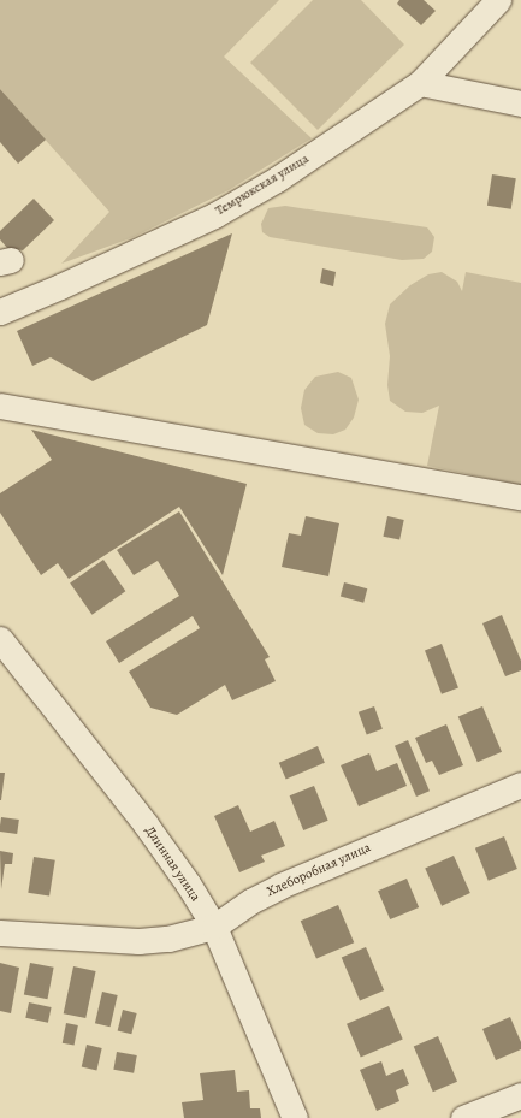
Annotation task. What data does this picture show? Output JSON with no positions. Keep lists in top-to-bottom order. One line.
{"streets":{"street":["Темрюкская улица","Длинная улица","Хлеборобная улица"]},"crossings":[["Длинная улица","Хлеборобная улица"]]}
